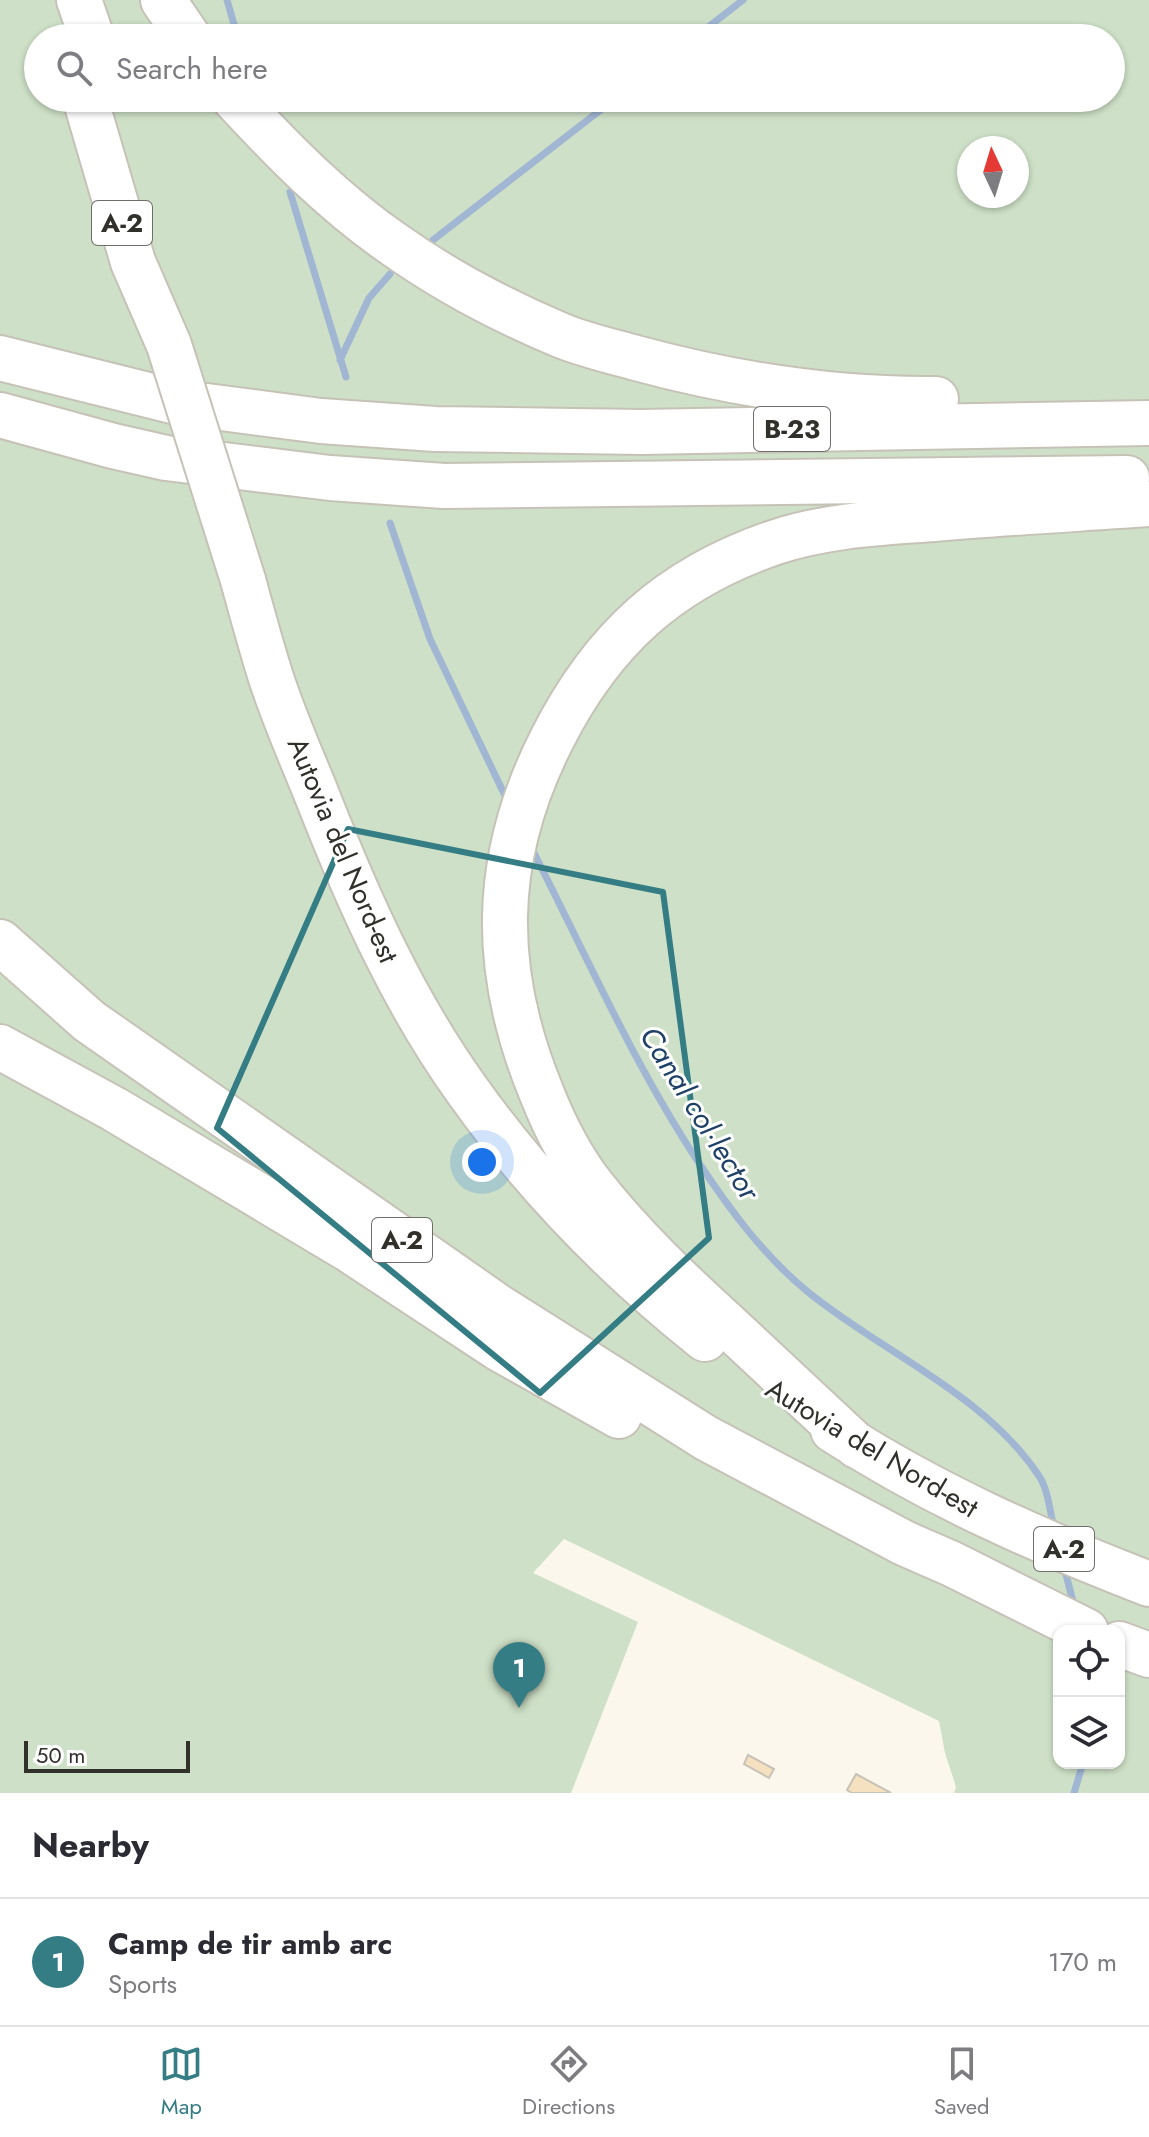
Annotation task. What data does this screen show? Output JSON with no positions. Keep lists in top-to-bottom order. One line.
{"streets":{"highway":["A-2","B-23","Autovia del Nord-est"]},"crossings":[["A-2","Autovia del Nord-est"]],"water":["Canal col·lector"],"scale_bar":"50 m","north":"top","page":{"search":"Search here","pins":"1","scale":"50 m","heading":"Nearby","list":[{"mark":"1","name":"Camp de tir amb arc","note":"Sports","value":"170 m"}],"nav":["Map","Directions","Saved"]}}
